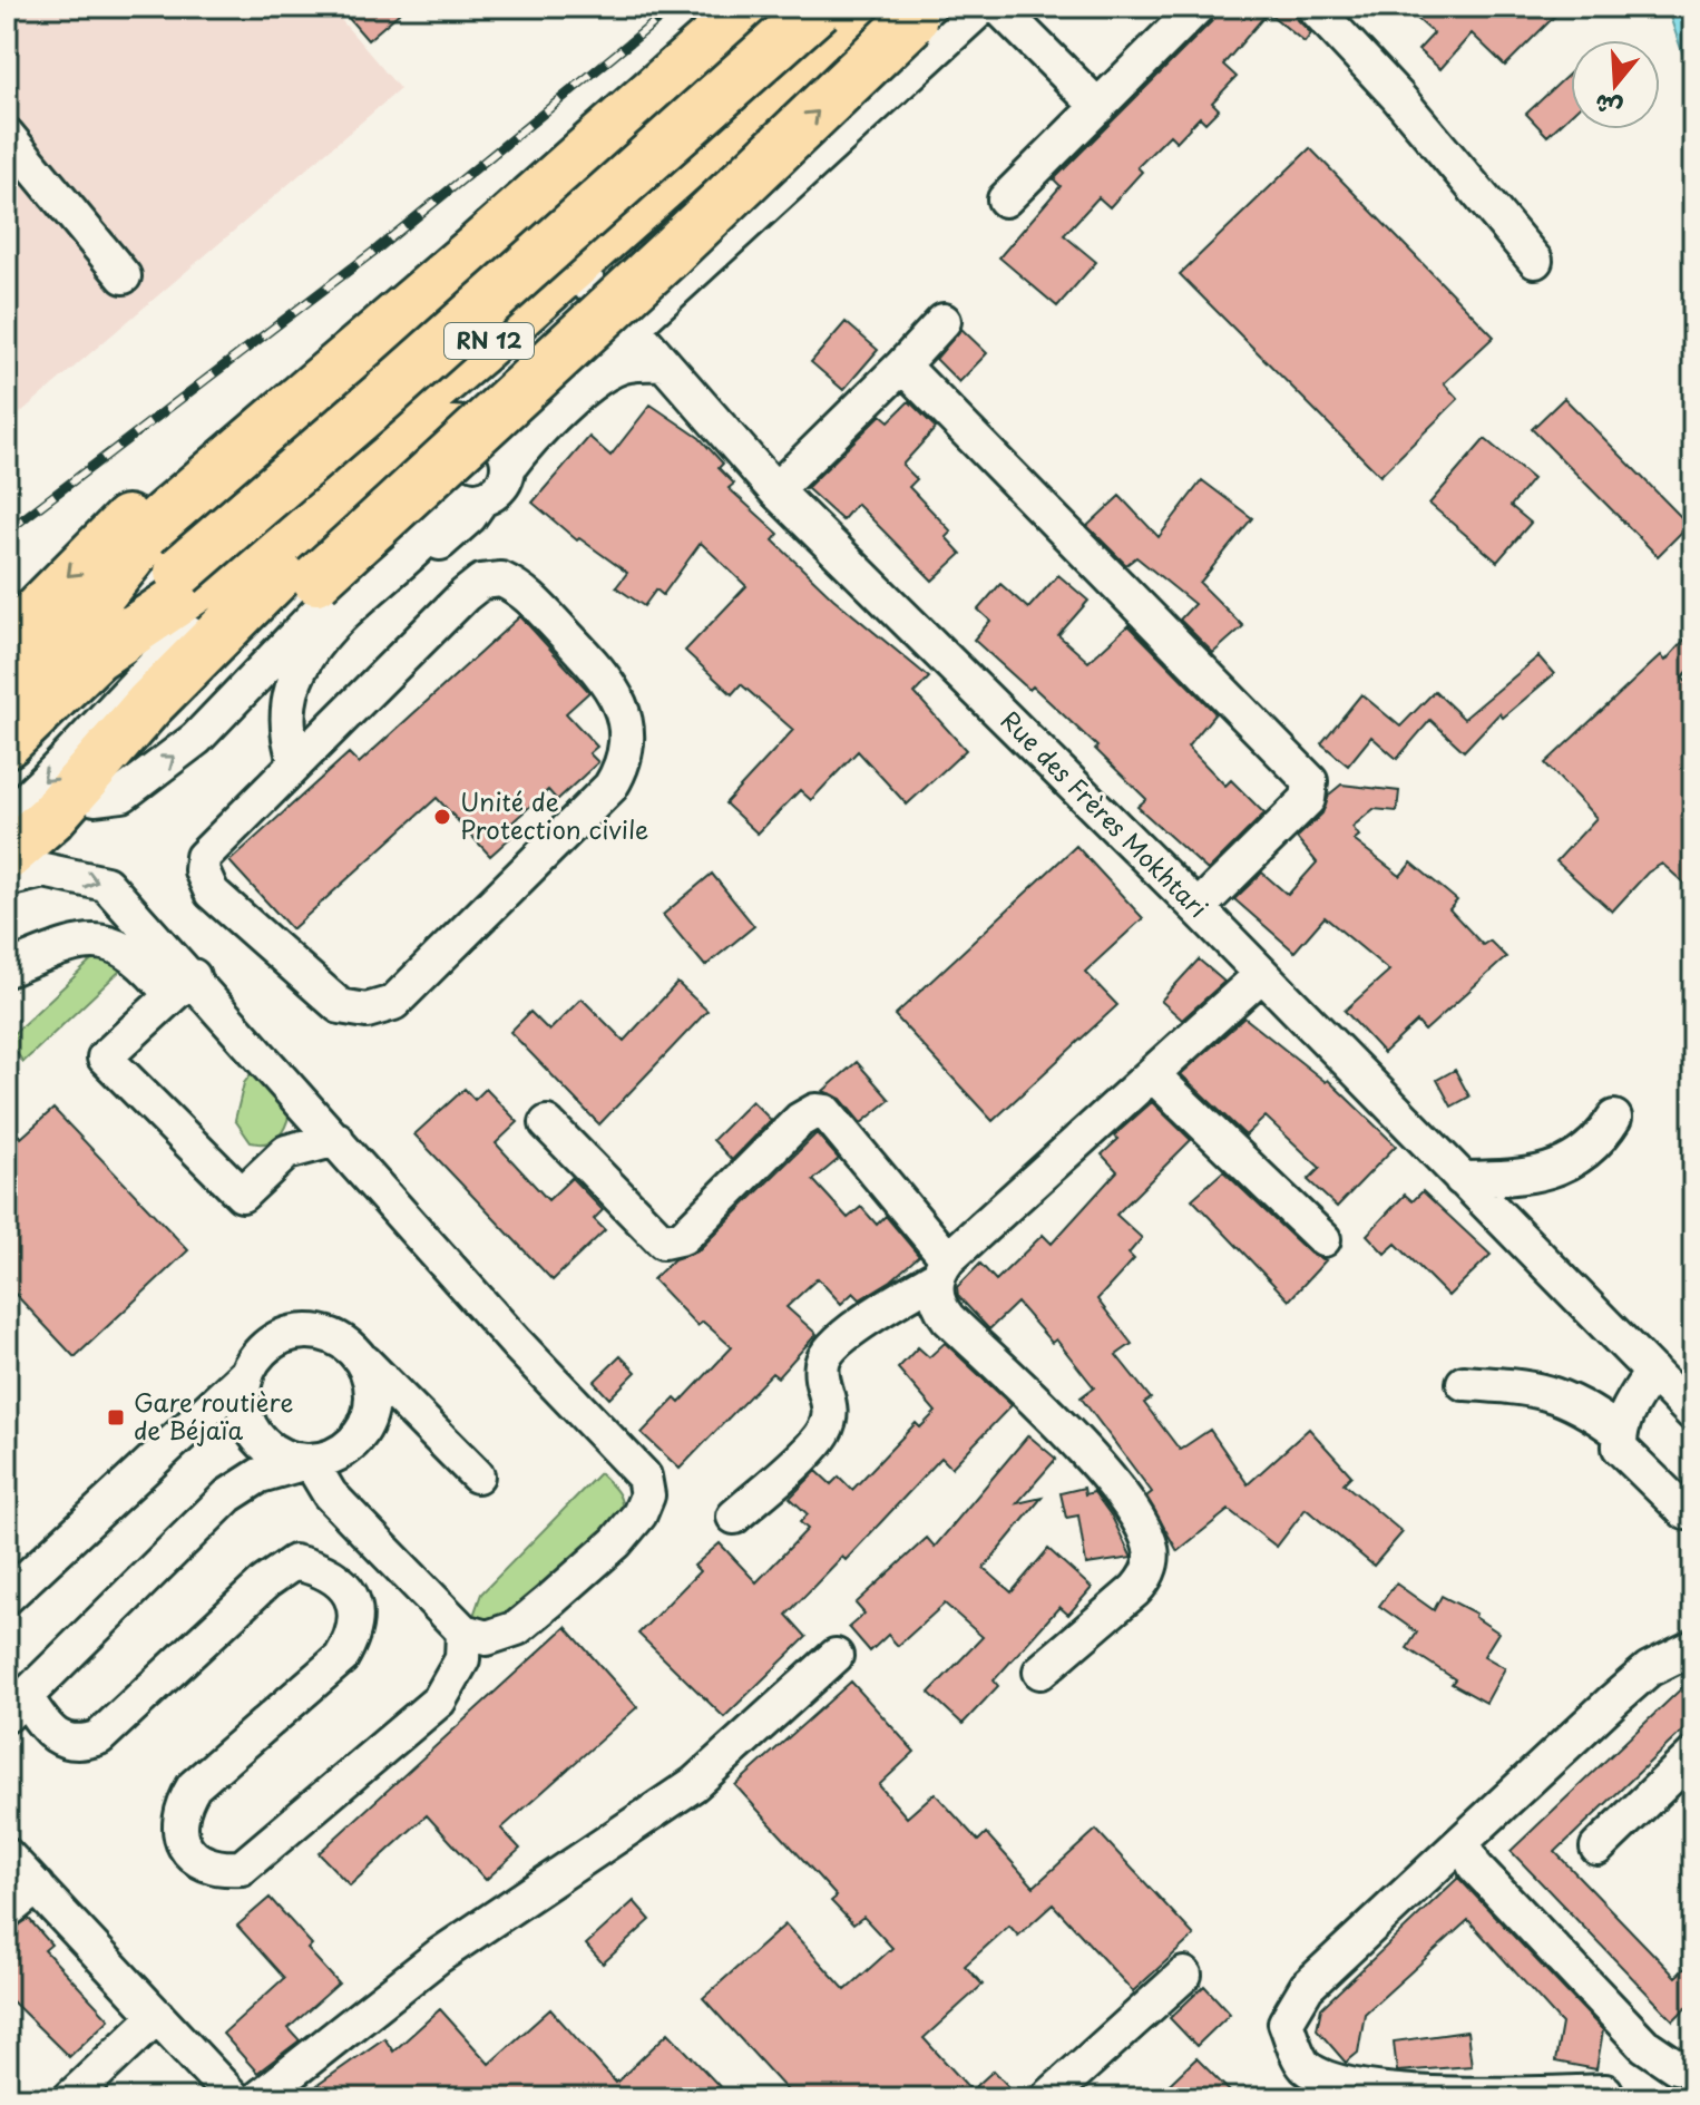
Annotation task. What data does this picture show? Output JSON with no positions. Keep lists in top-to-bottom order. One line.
{"streets":{"highway":["RN 12"],"street":["Rue des Frères Mokhtari"]},"crossings":[["RN 12","Rue des Frères Mokhtari"]],"places":{"other":["Unité de Protection civile"],"transit":["Gare routière de Béjaïa"]},"north":"bottom"}
